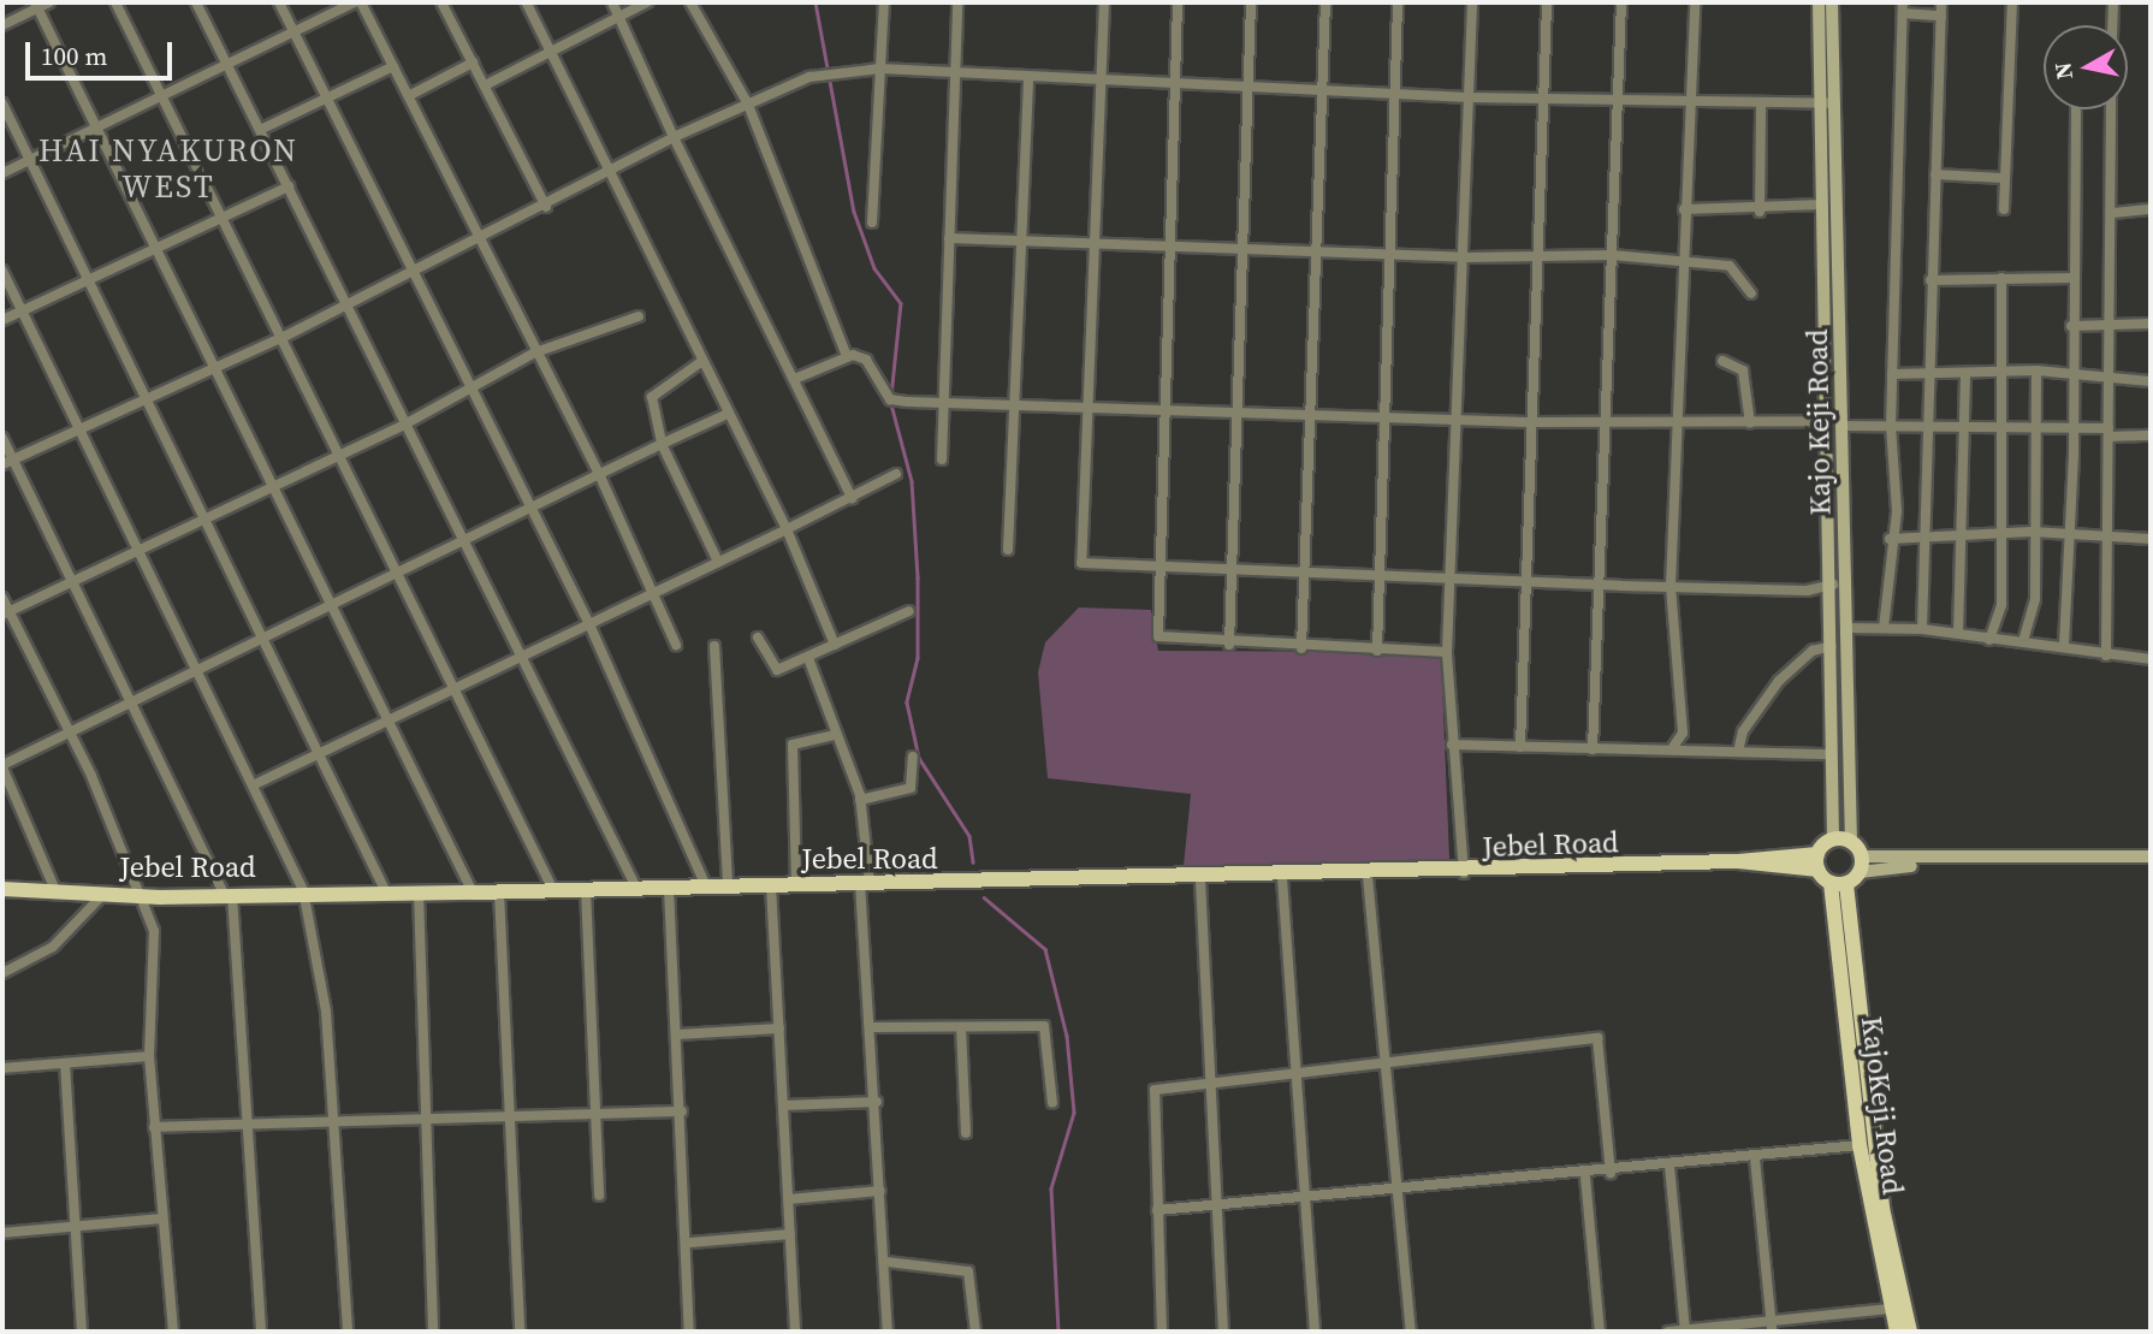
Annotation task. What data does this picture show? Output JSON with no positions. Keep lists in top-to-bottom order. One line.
{"streets":{"main road":["Kajo Keji Road","Jebel Road","KajoKeji Road"]},"crossings":[["Kajo Keji Road","Jebel Road"],["Kajo Keji Road","KajoKeji Road"],["Jebel Road","KajoKeji Road"]],"districts":["HAI NYAKURON WEST"],"scale_bar":"100 m","north":"left"}
